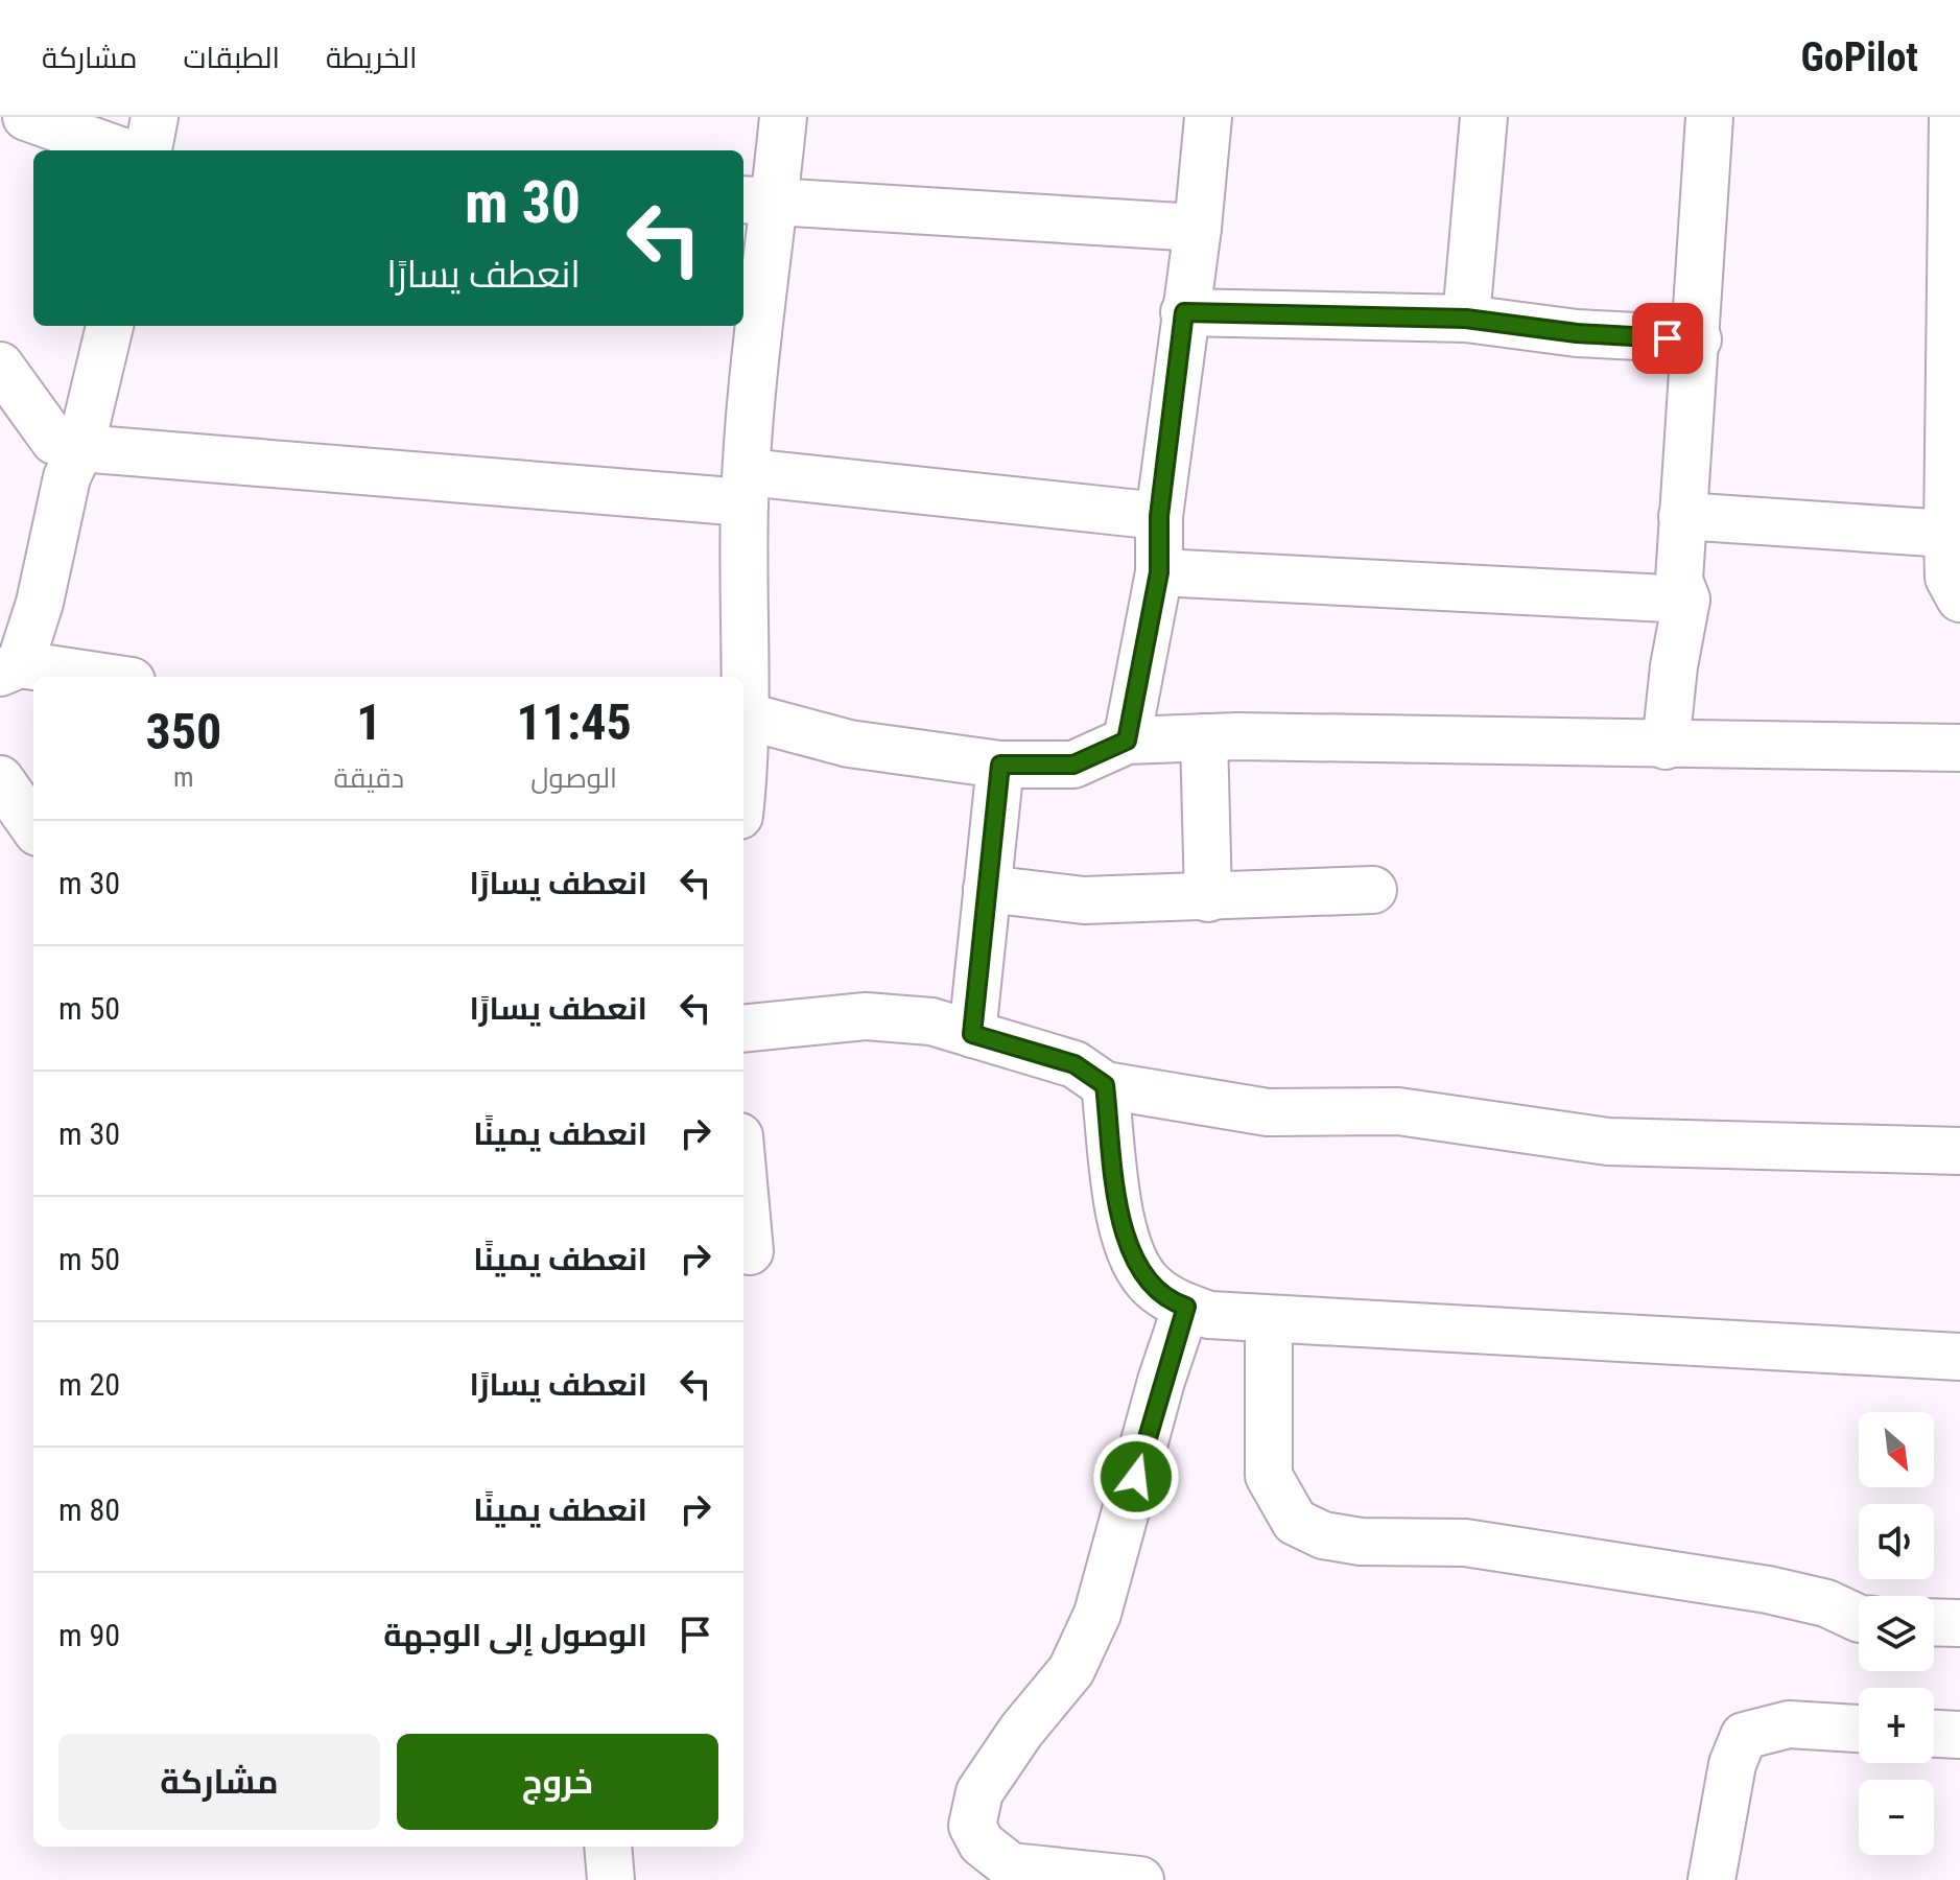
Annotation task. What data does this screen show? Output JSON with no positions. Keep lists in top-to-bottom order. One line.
{"north":"bottom right","page":{"header":"GoPilot","nav":["الخريطة","الطبقات","مشاركة"],"turn":["30 m","انعطف يسارًا"],"eta":["11:45","الوصول","1","دقيقة","350","m"],"list":[{"name":"انعطف يسارًا","value":"30 m"},{"name":"انعطف يسارًا","value":"50 m"},{"name":"انعطف يمينًا","value":"30 m"},{"name":"انعطف يمينًا","value":"50 m"},{"name":"انعطف يسارًا","value":"20 m"},{"name":"انعطف يمينًا","value":"80 m"},{"name":"الوصول إلى الوجهة","value":"90 m"}],"map_buttons":["+","−"],"buttons":["خروج","مشاركة"]}}
